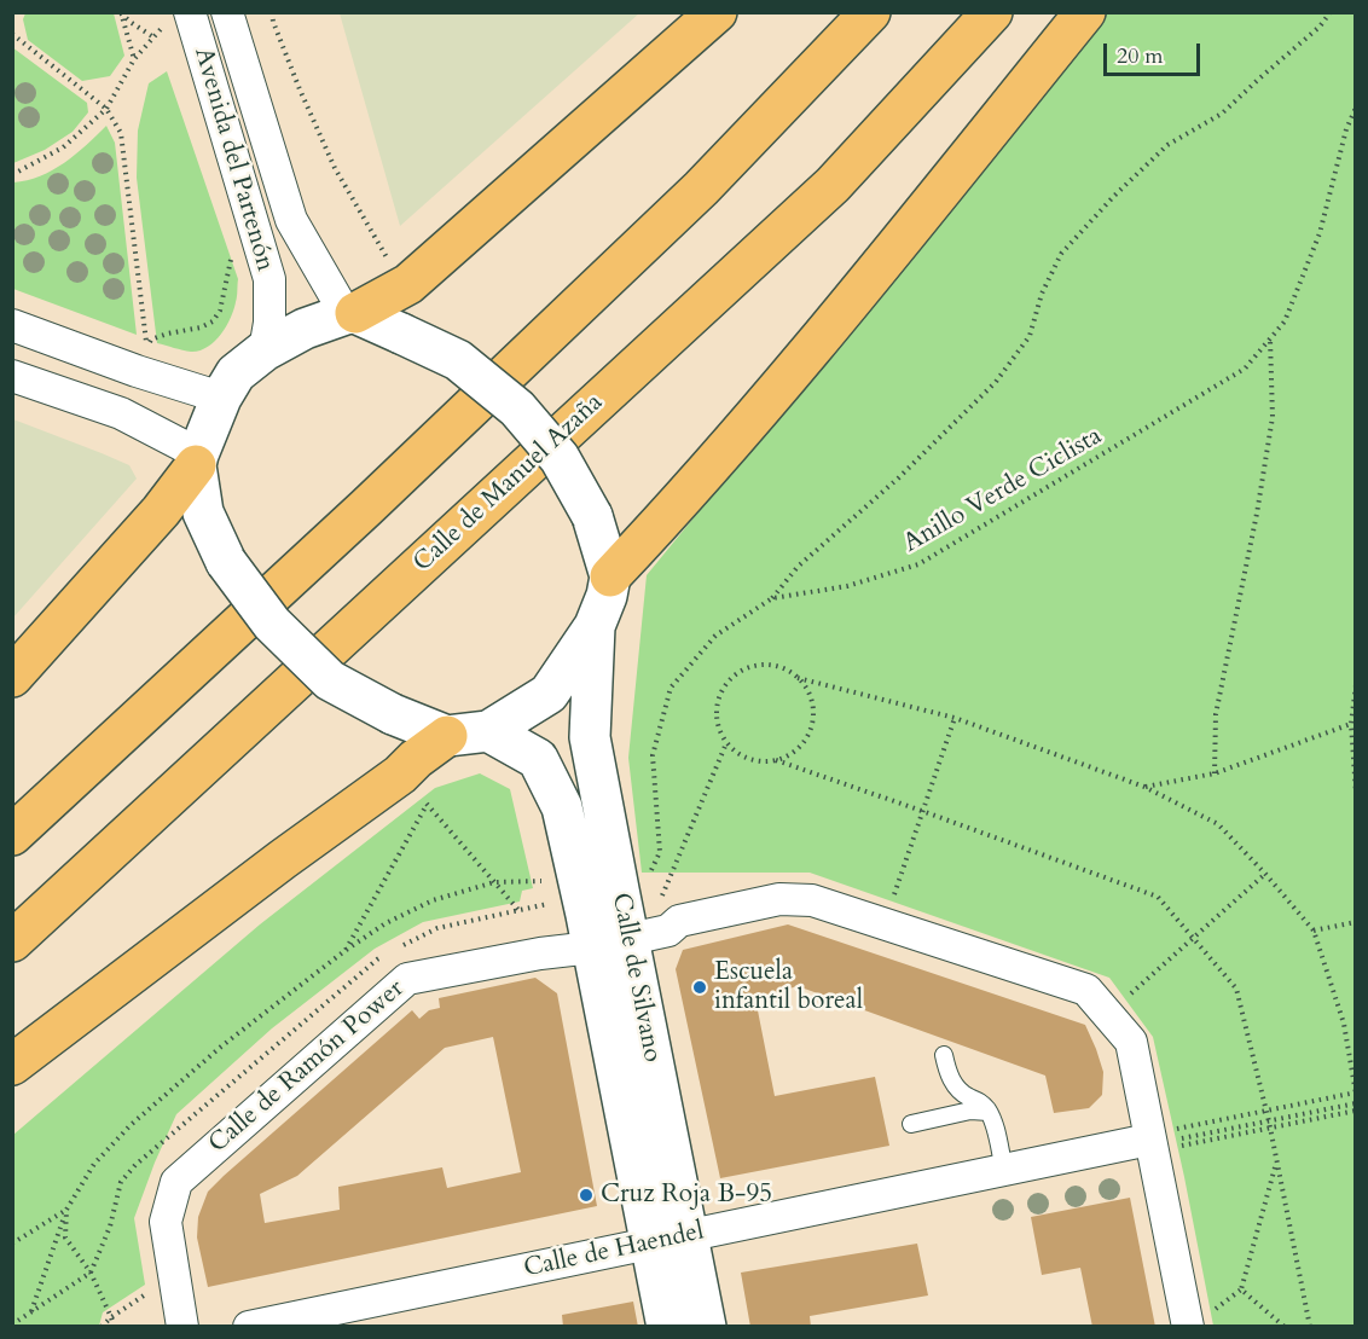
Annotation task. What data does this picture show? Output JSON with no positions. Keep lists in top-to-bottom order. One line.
{"streets":{"highway":["Calle de Manuel Azaña"],"street":["Avenida del Partenón","Calle de Silvano","Calle de Ramón Power","Calle de Haendel"],"path":["Anillo Verde Ciclista"]},"crossings":[["Calle de Silvano","Calle de Ramón Power"],["Calle de Silvano","Calle de Haendel"],["Calle de Ramón Power","Calle de Haendel"]],"places":["Escuela infantil boreal","Cruz Roja B-95"],"scale_bar":"20 m"}
